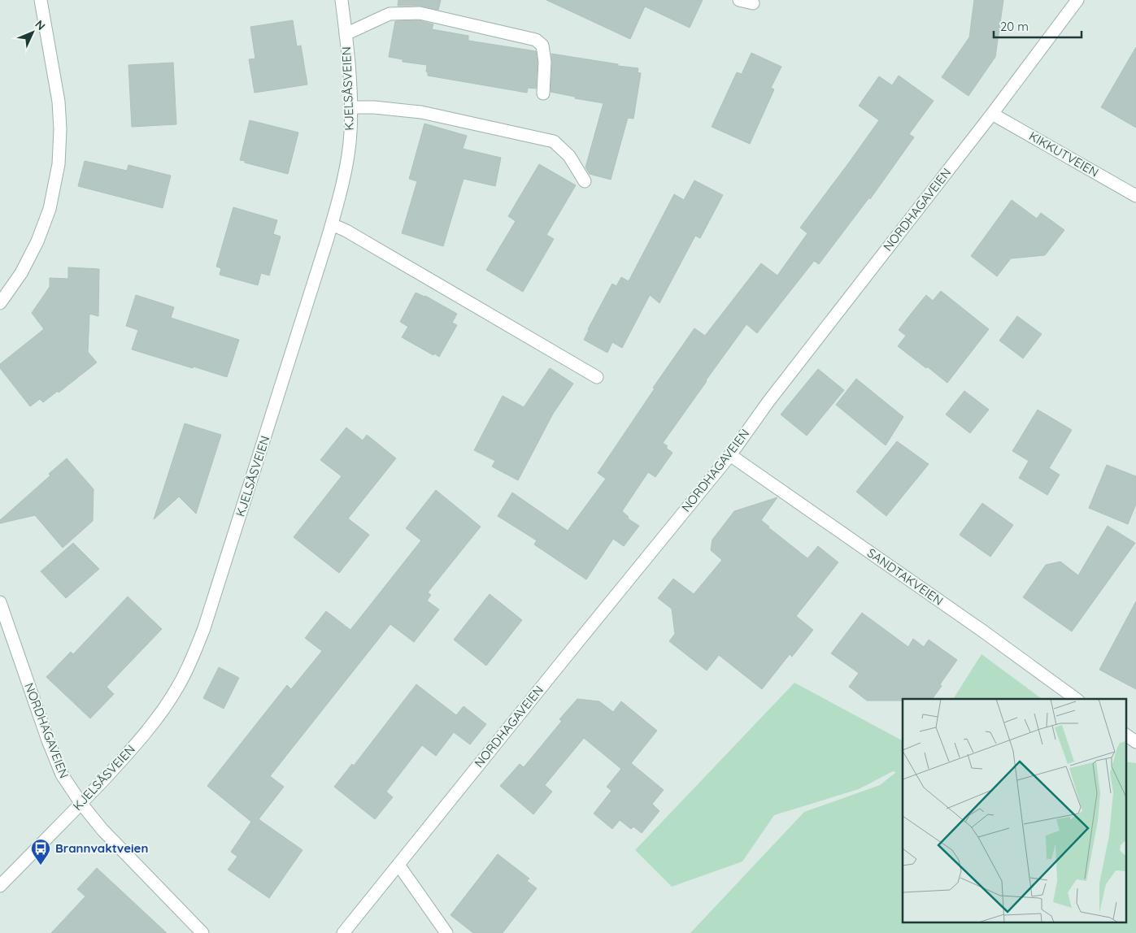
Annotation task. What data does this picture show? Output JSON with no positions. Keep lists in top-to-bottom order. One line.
{"streets":{"street":["KJELSÅSVEIEN","KIKKUTVEIEN","NORDHAGAVEIEN","SANDTAKVEIEN"]},"crossings":[["KJELSÅSVEIEN","NORDHAGAVEIEN"],["KIKKUTVEIEN","NORDHAGAVEIEN"],["NORDHAGAVEIEN","SANDTAKVEIEN"]],"places":{"bus stop":["Brannvaktveien"]},"scale_bar":"20 m","north":"top right"}
